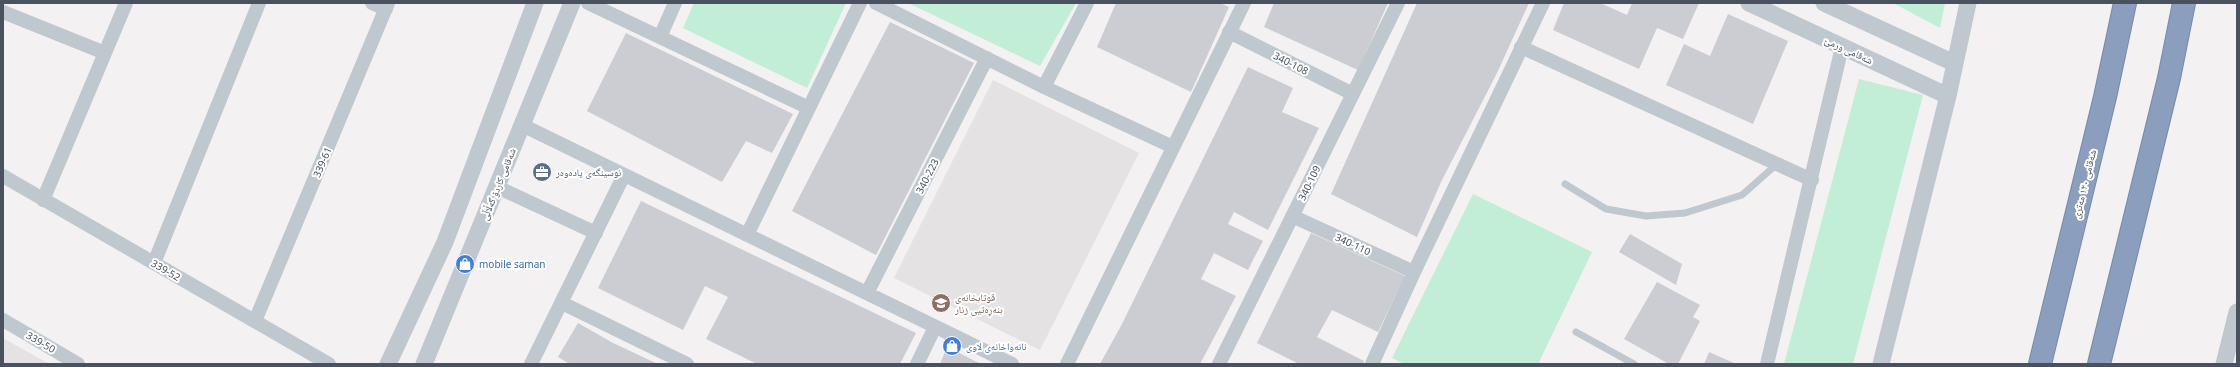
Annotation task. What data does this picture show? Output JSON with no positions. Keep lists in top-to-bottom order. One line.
{"streets":{"highway":["شەقامی ١٢٠ مەتری"],"street":["شەقامی ورمێ","340-108","339-61","340-223","340-109","شەقامی کاردۆ گەڵاڵی","340-110","339-52","339-50"]},"crossings":[["340-108","340-109"],["339-61","339-52"],["340-109","340-110"]],"places":{"office":["نوسینگەی یادەوەر"],"shop":["mobile saman","نانەواخانەی لاوی"],"school or university":["قوتابخانەی بنەڕەتیی زنار"]}}
